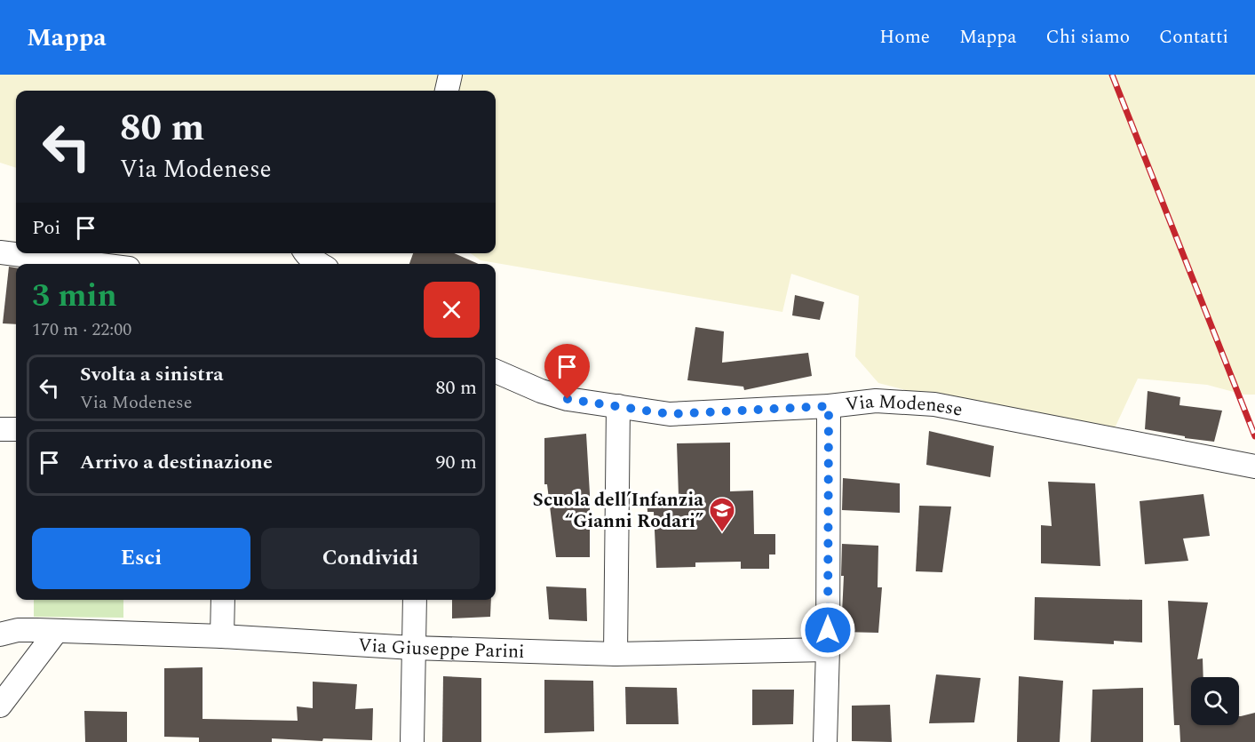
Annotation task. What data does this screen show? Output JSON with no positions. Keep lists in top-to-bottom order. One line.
{"streets":{"street":["Via Modenese","Via Giuseppe Parini"]},"places":{"school or university":["Scuola dell’Infanzia “Gianni Rodari”"]},"page":{"header":"Mappa","nav":["Home","Mappa","Chi siamo","Contatti"],"turn":["80 m","Via Modenese"],"then":"Poi","heading":["3 min","170 m · 22:00"],"list":[{"name":"Svolta a sinistra","note":"Via Modenese","value":"80 m"},{"name":"Arrivo a destinazione","value":"90 m"}],"buttons":["Esci","Condividi"]}}
